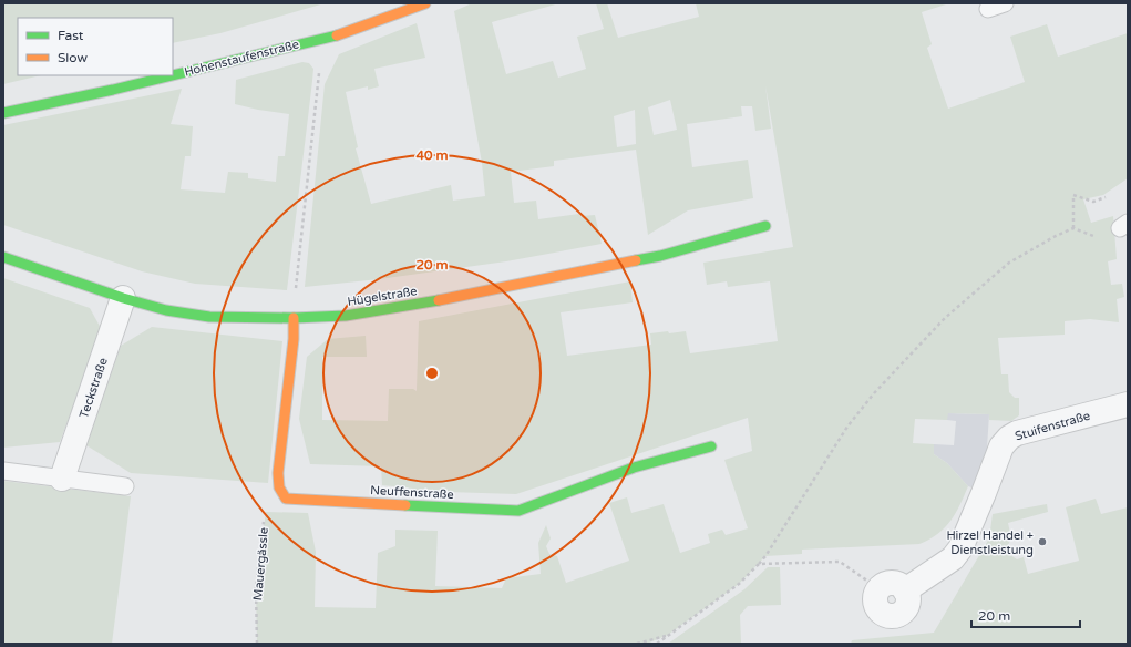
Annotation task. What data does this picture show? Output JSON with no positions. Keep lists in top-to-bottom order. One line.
{"streets":{"street":["Hohenstaufenstraße","Hügelstraße","Teckstraße","Stuifenstraße","Neuffenstraße"],"path":["Mauergässle"]},"crossings":[["Hügelstraße","Teckstraße"],["Neuffenstraße","Mauergässle"]],"places":["Hirzel Handel + Dienstleistung"],"legend":["Fast","Slow"],"scale_bar":"20 m","rings":["40 m","20 m"]}
